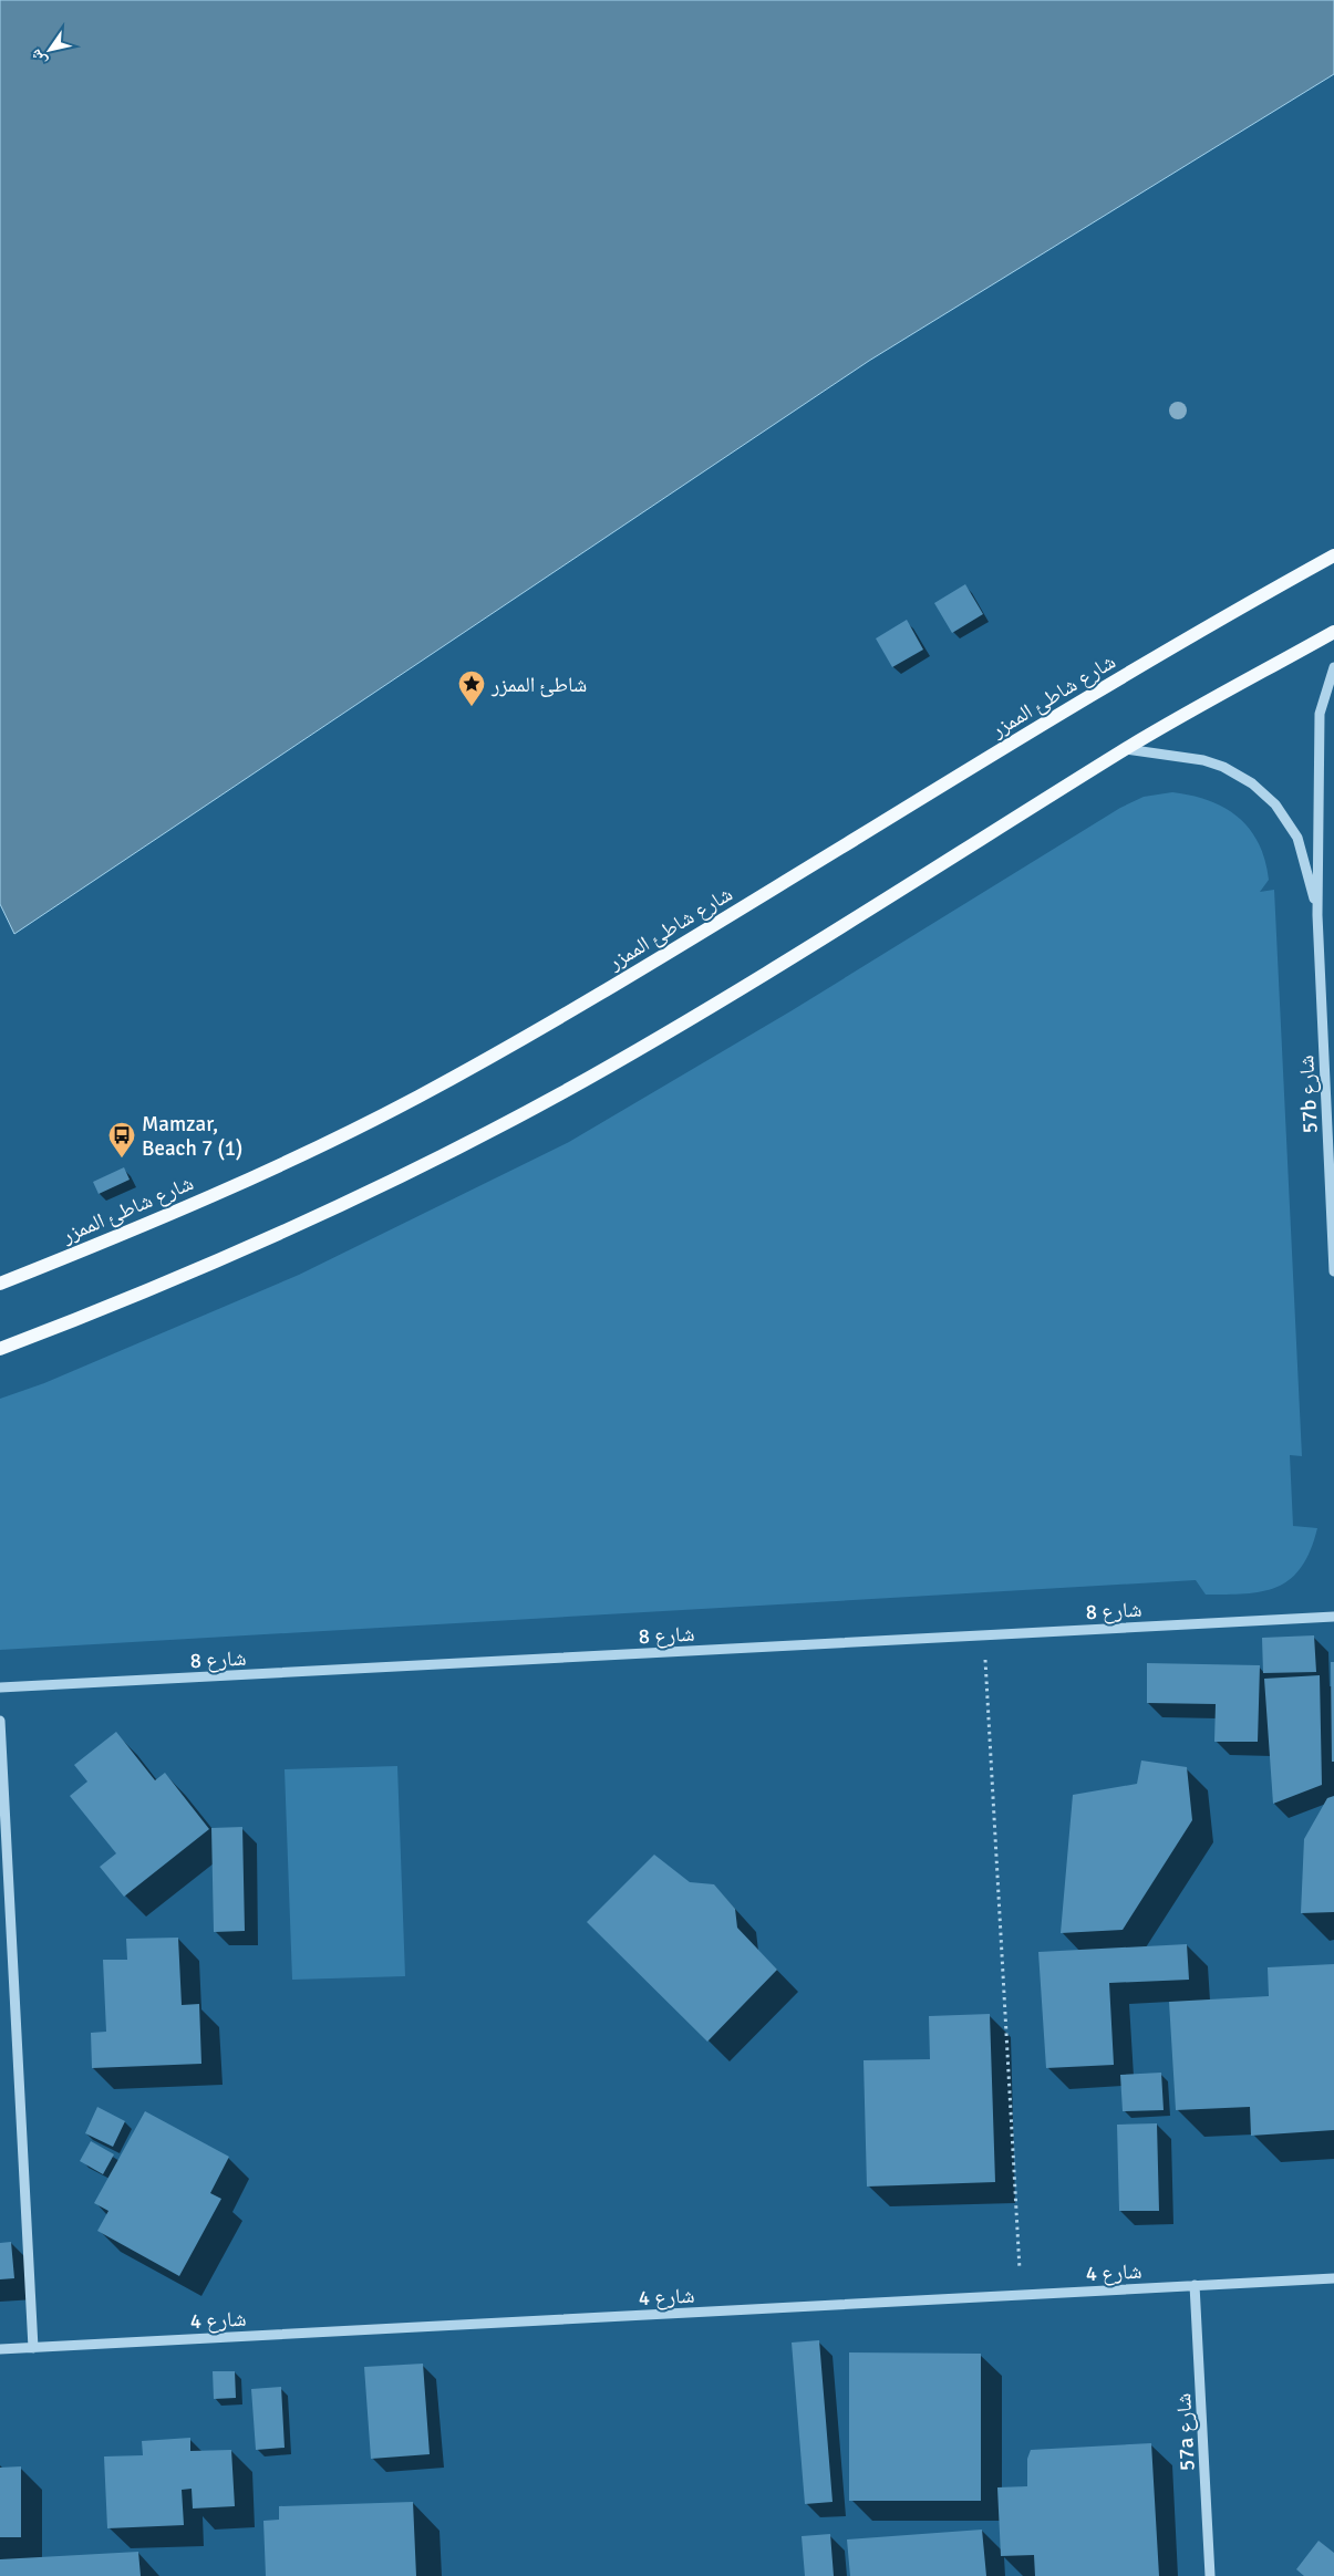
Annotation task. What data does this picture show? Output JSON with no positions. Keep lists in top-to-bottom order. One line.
{"streets":{"main road":["شارع شاطئ الممزر"],"street":["57b شارع","شارع 8","شارع 4","57a شارع"]},"crossings":[["شارع 4","57a شارع"]],"places":{"place":["شاطئ الممزر"],"bus stop":["Mamzar, Beach 7 (1)"]},"north":"bottom left"}
